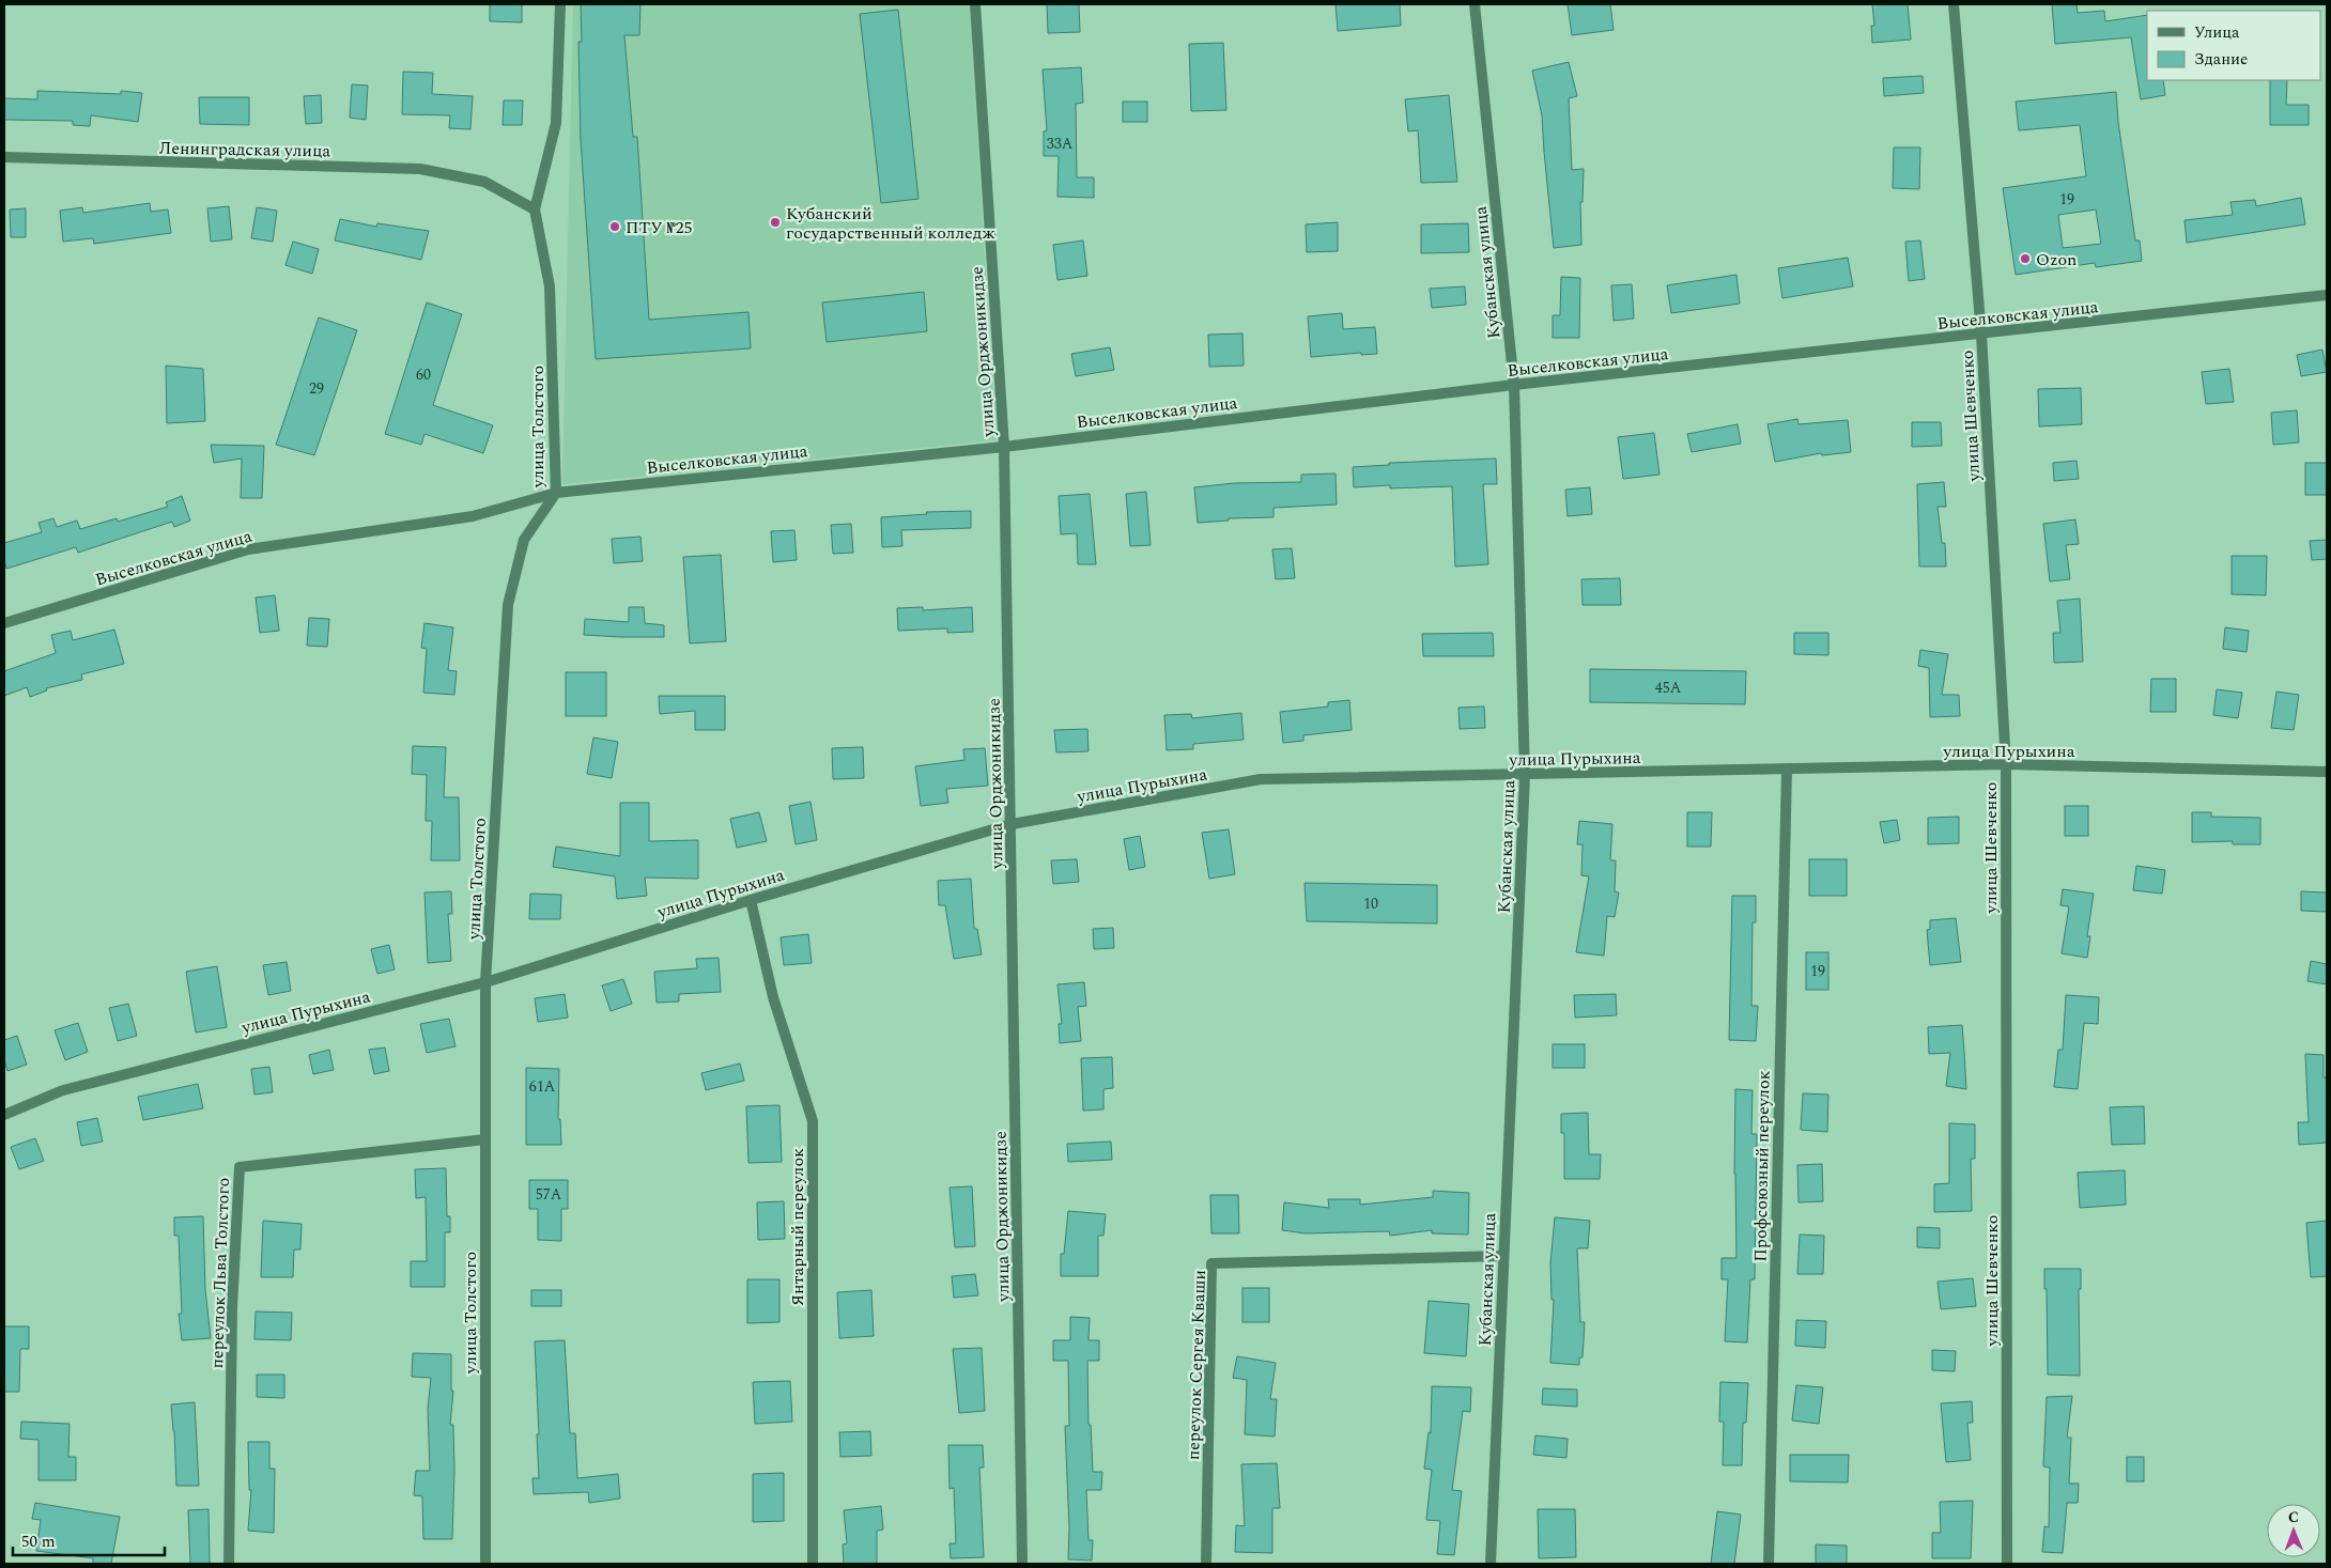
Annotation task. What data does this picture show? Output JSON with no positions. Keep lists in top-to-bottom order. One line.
{"streets":{"street":["Ленинградская улица","Кубанская улица","Выселковская улица","улица Орджоникидзе","улица Шевченко","улица Толстого","улица Пурыхина","Профсоюзный переулок","Янтарный переулок","переулок Льва Толстого","переулок Сергея Кваши"]},"crossings":[["Ленинградская улица","улица Толстого"],["Кубанская улица","Выселковская улица"],["Кубанская улица","улица Пурыхина"],["Кубанская улица","переулок Сергея Кваши"],["Выселковская улица","улица Орджоникидзе"],["Выселковская улица","улица Шевченко"],["Выселковская улица","улица Толстого"],["улица Орджоникидзе","улица Пурыхина"],["улица Шевченко","улица Пурыхина"],["улица Толстого","улица Пурыхина"],["улица Толстого","переулок Льва Толстого"],["улица Пурыхина","Профсоюзный переулок"],["улица Пурыхина","Янтарный переулок"]],"places":["Кубанский государственный колледж","ПТУ №25","Ozon"],"house_numbers":["33А","19","60","29","45А","10","19","61А","57А"],"legend":["Улица","Здание"],"scale_bar":"50 m","north":"top"}
